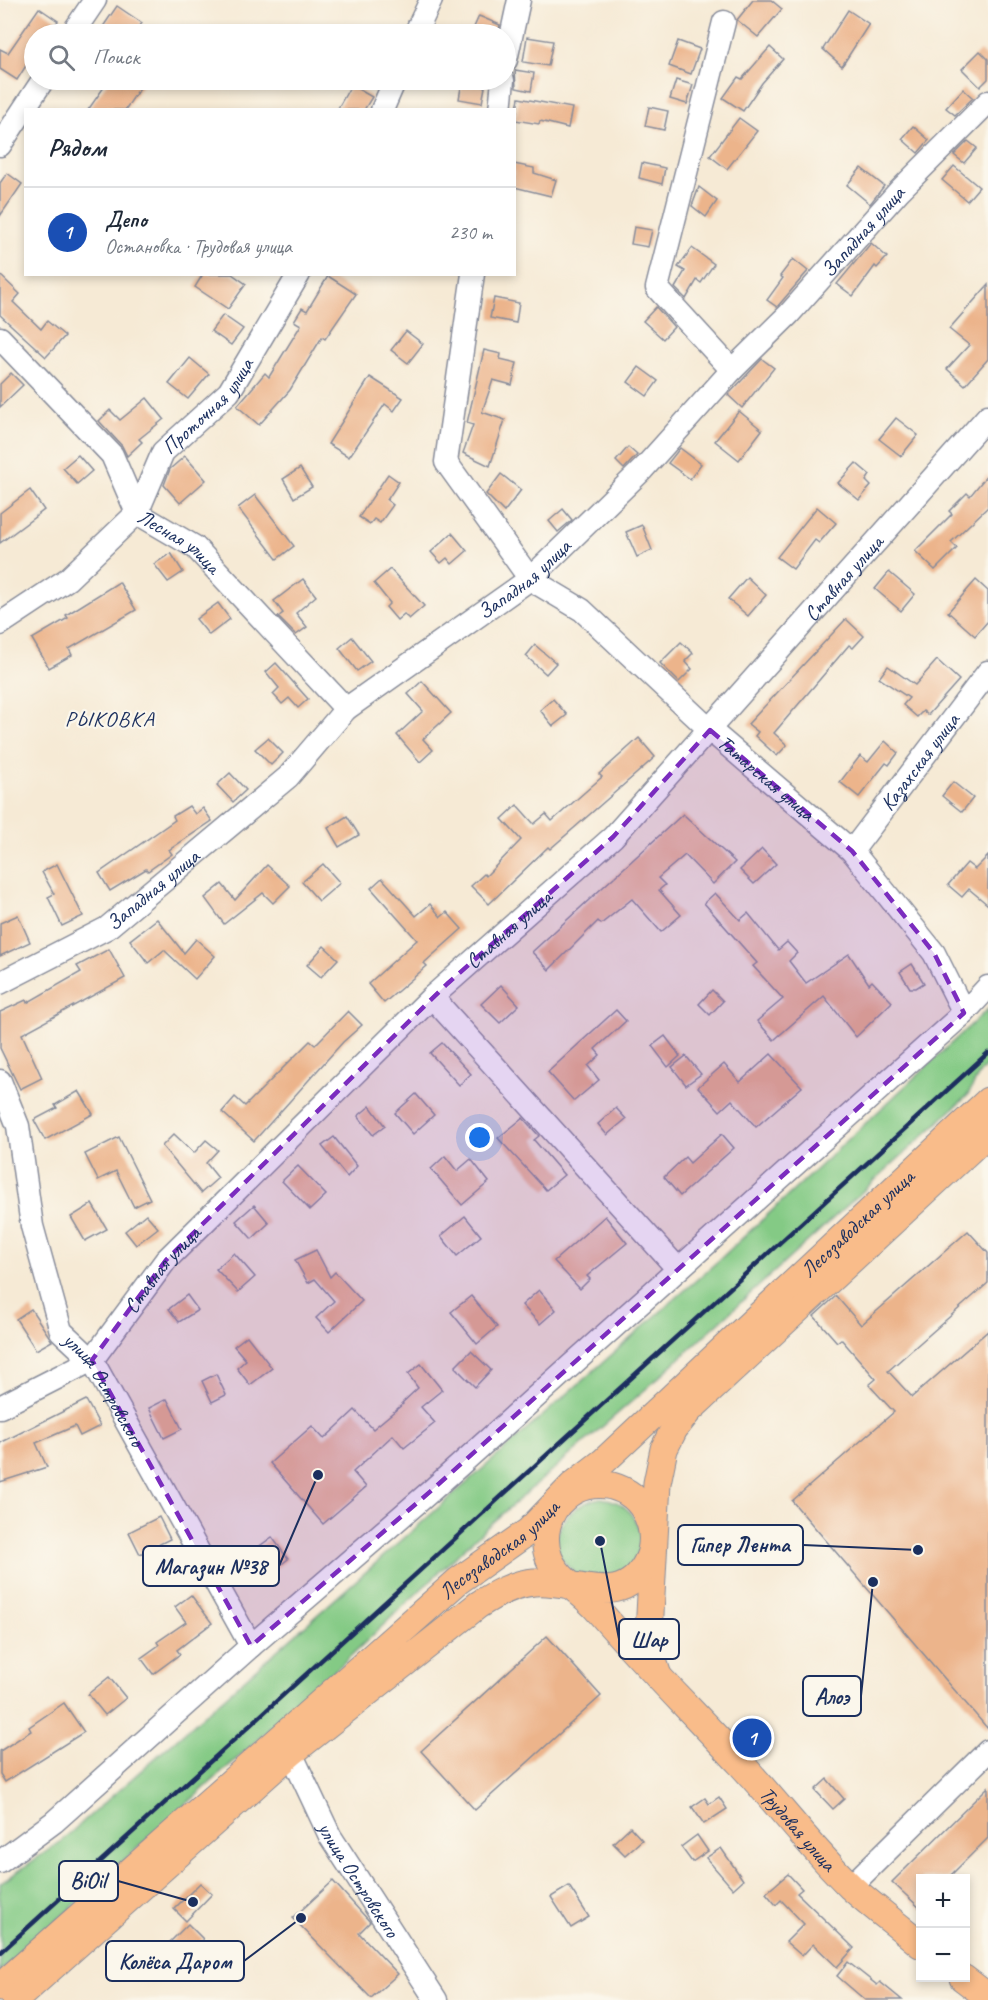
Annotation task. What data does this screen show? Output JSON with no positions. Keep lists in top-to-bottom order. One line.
{"streets":{"main road":["Лесозаводская улица","Трудовая улица"],"street":["Западная улица","Проточная улица","Лесная улица","Ставная улица","Казахская улица","Татарская улица","улица Островского"]},"crossings":[["Западная улица","Лесная улица"],["Западная улица","Татарская улица"],["Проточная улица","Лесная улица"],["Ставная улица","Татарская улица"],["Ставная улица","улица Островского"],["Казахская улица","Татарская улица"],["Лесозаводская улица","улица Островского"],["Лесозаводская улица","Трудовая улица"]],"districts":["РЫКОВКА"],"places":["Магазин №38","Шар","Гипер Лента","Алоэ","BiOil","Колёса Даром"],"page":{"search":"Поиск","heading":"Рядом","list":[{"mark":"1","name":"Депо","note":"Остановка · Трудовая улица","value":"230 m"}],"pins":"1","map_buttons":["+","−"]}}
